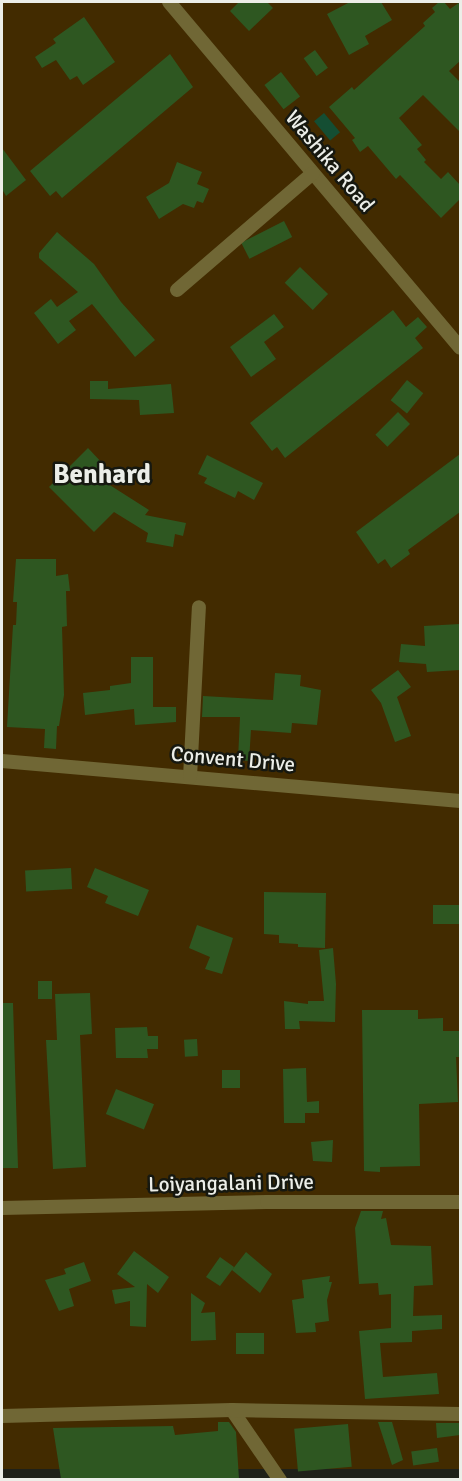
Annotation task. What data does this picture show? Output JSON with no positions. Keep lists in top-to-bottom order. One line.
{"streets":{"street":["Washika Road","Convent Drive","Loiyangalani Drive"]},"districts":["Benhard"]}
